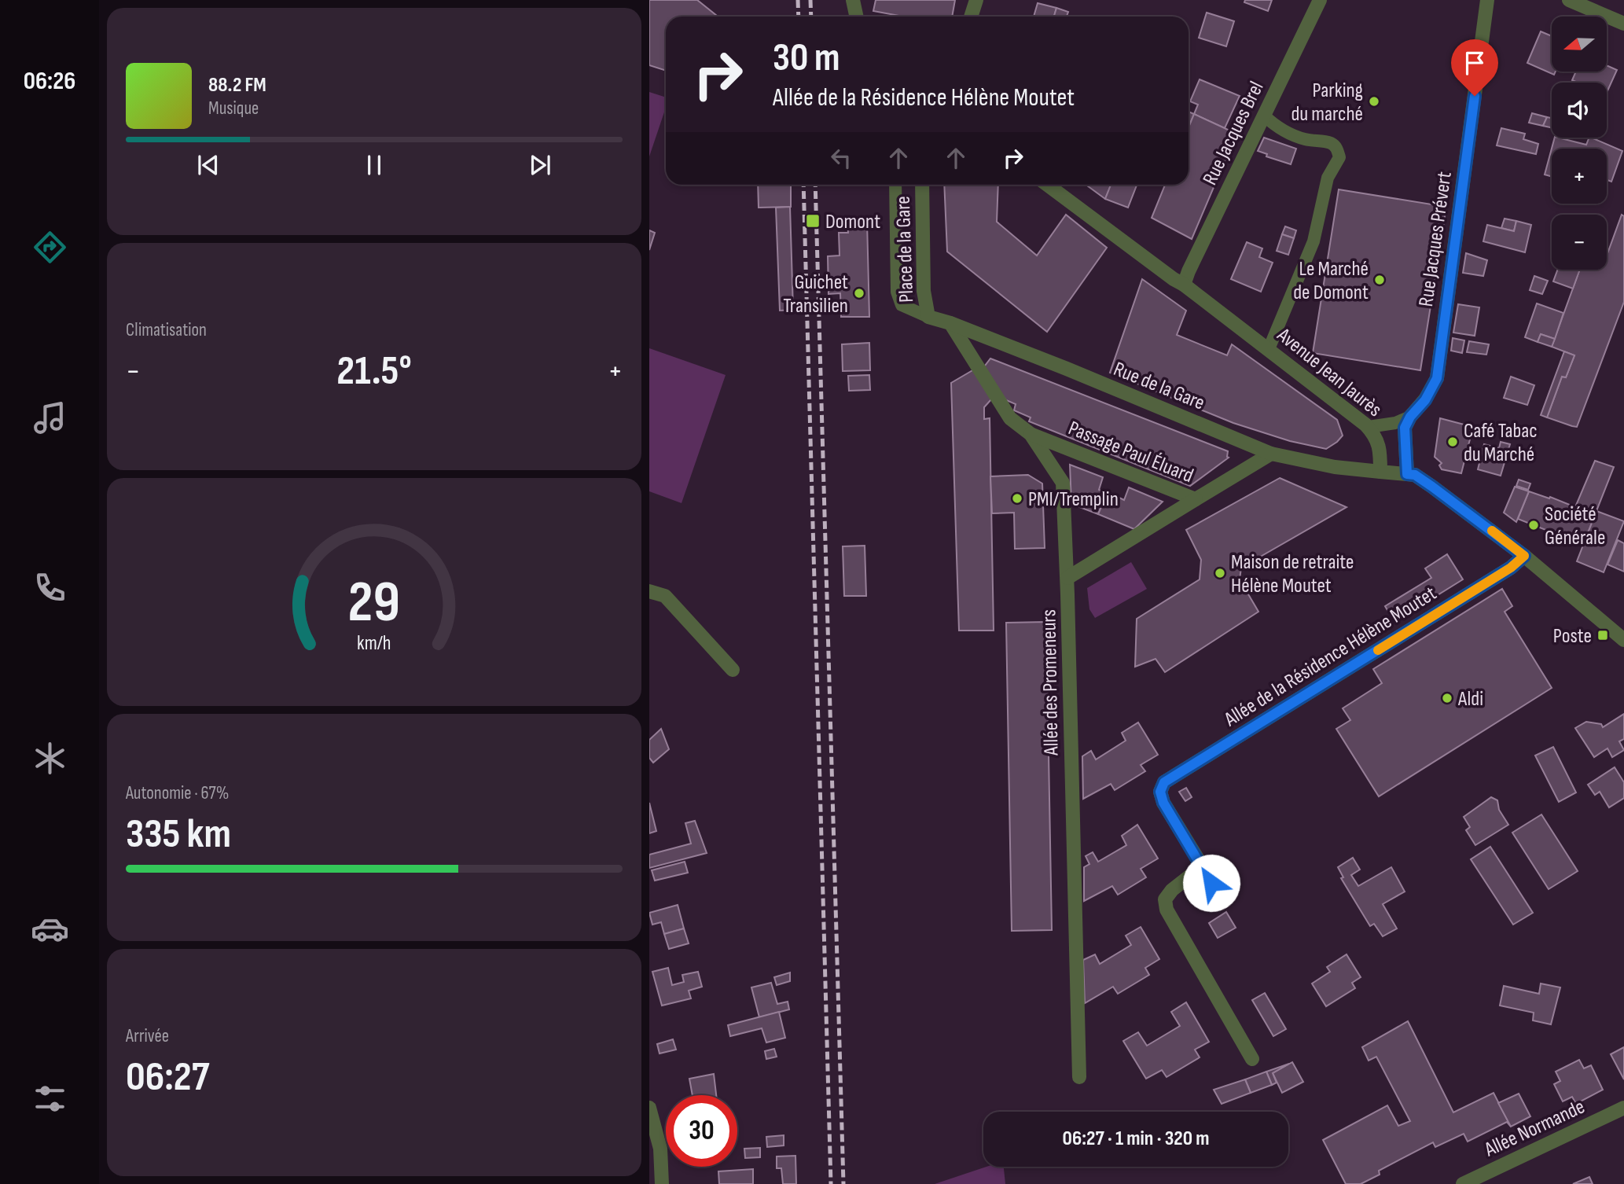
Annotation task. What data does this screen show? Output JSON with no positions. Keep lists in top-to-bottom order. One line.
{"streets":{"street":["Rue Jacques Brel","Rue Jacques Prévert","Place de la Gare","Avenue Jean Jaurès","Rue de la Gare","Passage Paul Éluard","Allée de la Résidence Hélène Moutet","Allée des Promeneurs","Allée Normande"]},"crossings":[["Rue Jacques Brel","Avenue Jean Jaurès"],["Place de la Gare","Rue de la Gare"],["Avenue Jean Jaurès","Rue de la Gare"],["Rue de la Gare","Passage Paul Éluard"],["Rue de la Gare","Allée des Promeneurs"],["Passage Paul Éluard","Allée des Promeneurs"]],"places":{"other":["Parking du marché","Le Marché de Domont","Guichet Transilien","Café Tabac du Marché","PMI/Tremplin","Société Générale","Maison de retraite Hélène Moutet","Aldi"],"transit":["Domont","Poste"]},"north":"left","page":{"tabs":"06:26","map_buttons":["+","−"],"turn":["30 m","Allée de la Résidence Hélène Moutet"],"song":["88.2 FM","Musique"],"tile":["Climatisation",["Autonomie · 67%","335 km"],["Arrivée","06:27"]],"heat":["−","21.5°","+"],"limit":"30","trip":"06:27 · 1 min · 320 m","gauge":["29","km/h"]}}
